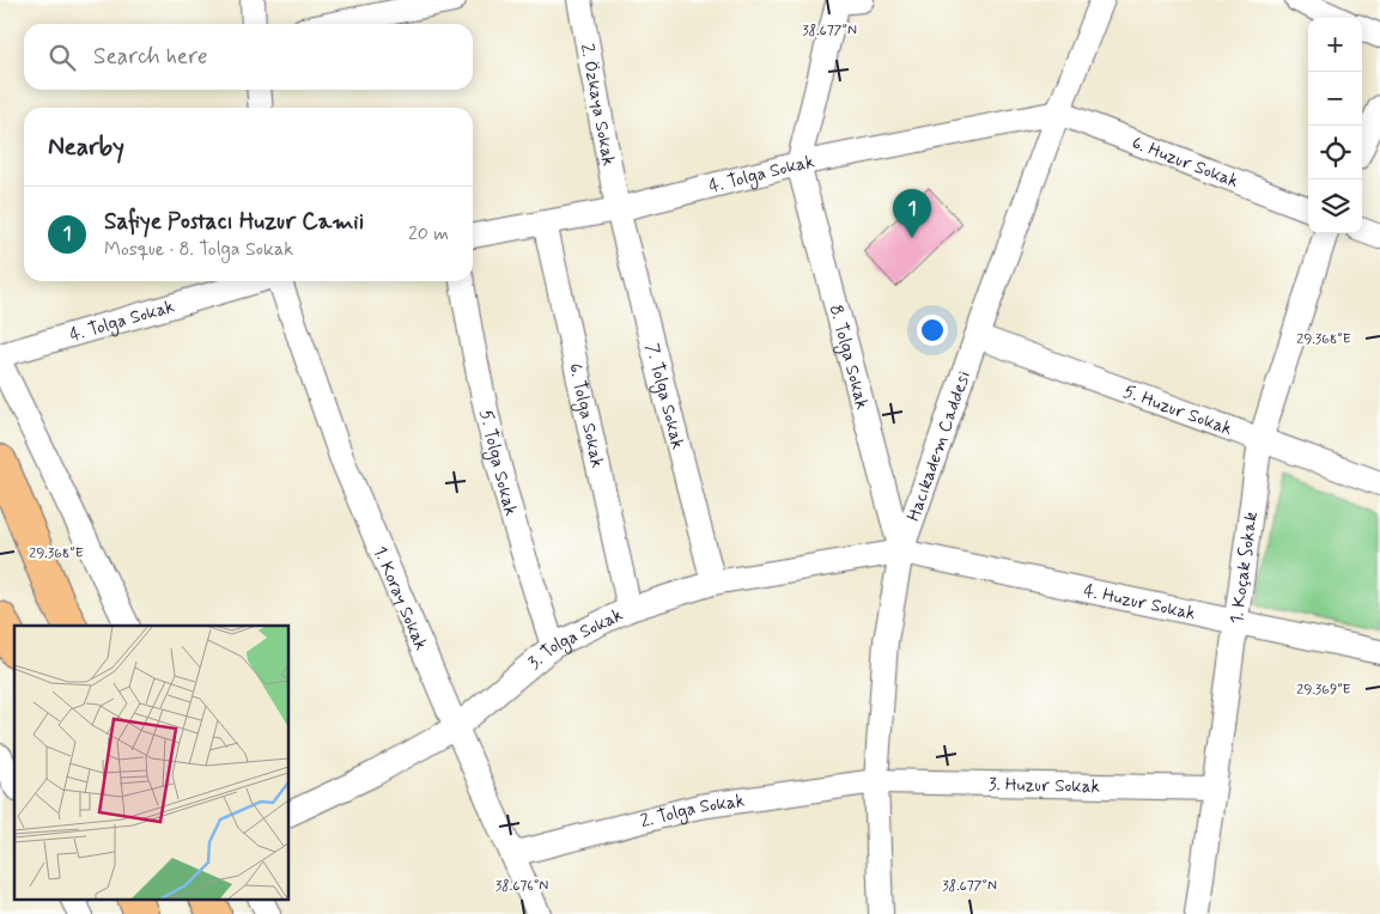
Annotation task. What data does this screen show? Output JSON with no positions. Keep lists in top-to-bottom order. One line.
{"streets":{"street":["2. Özkaya Sokak","6. Huzur Sokak","4. Tolga Sokak","8. Tolga Sokak","7. Tolga Sokak","5. Huzur Sokak","6. Tolga Sokak","Hacıkadem Caddesi","5. Tolga Sokak","1. Koçak Sokak","1. Koray Sokak","4. Huzur Sokak","3. Tolga Sokak","3. Huzur Sokak","2. Tolga Sokak"]},"crossings":[["2. Özkaya Sokak","4. Tolga Sokak"],["2. Özkaya Sokak","7. Tolga Sokak"],["6. Huzur Sokak","4. Tolga Sokak"],["6. Huzur Sokak","Hacıkadem Caddesi"],["4. Tolga Sokak","8. Tolga Sokak"],["4. Tolga Sokak","7. Tolga Sokak"],["4. Tolga Sokak","6. Tolga Sokak"],["4. Tolga Sokak","Hacıkadem Caddesi"],["8. Tolga Sokak","Hacıkadem Caddesi"],["8. Tolga Sokak","4. Huzur Sokak"],["8. Tolga Sokak","3. Tolga Sokak"],["7. Tolga Sokak","3. Tolga Sokak"],["5. Huzur Sokak","Hacıkadem Caddesi"],["5. Huzur Sokak","1. Koçak Sokak"],["6. Tolga Sokak","3. Tolga Sokak"],["Hacıkadem Caddesi","4. Huzur Sokak"],["Hacıkadem Caddesi","3. Tolga Sokak"],["Hacıkadem Caddesi","3. Huzur Sokak"],["Hacıkadem Caddesi","2. Tolga Sokak"],["5. Tolga Sokak","3. Tolga Sokak"],["1. Koçak Sokak","4. Huzur Sokak"],["1. Koçak Sokak","3. Huzur Sokak"],["1. Koray Sokak","3. Tolga Sokak"],["1. Koray Sokak","2. Tolga Sokak"],["4. Huzur Sokak","3. Tolga Sokak"],["3. Huzur Sokak","2. Tolga Sokak"]],"page":{"map_buttons":["+","−"],"search":"Search here","heading":"Nearby","list":[{"mark":"1","name":"Safiye Postacı Huzur Camii","note":"Mosque · 8. Tolga Sokak","value":"20 m"}],"pins":"1"},"coordinates":["38.677°N","29.368°E","29.369°E","38.676°N"]}
